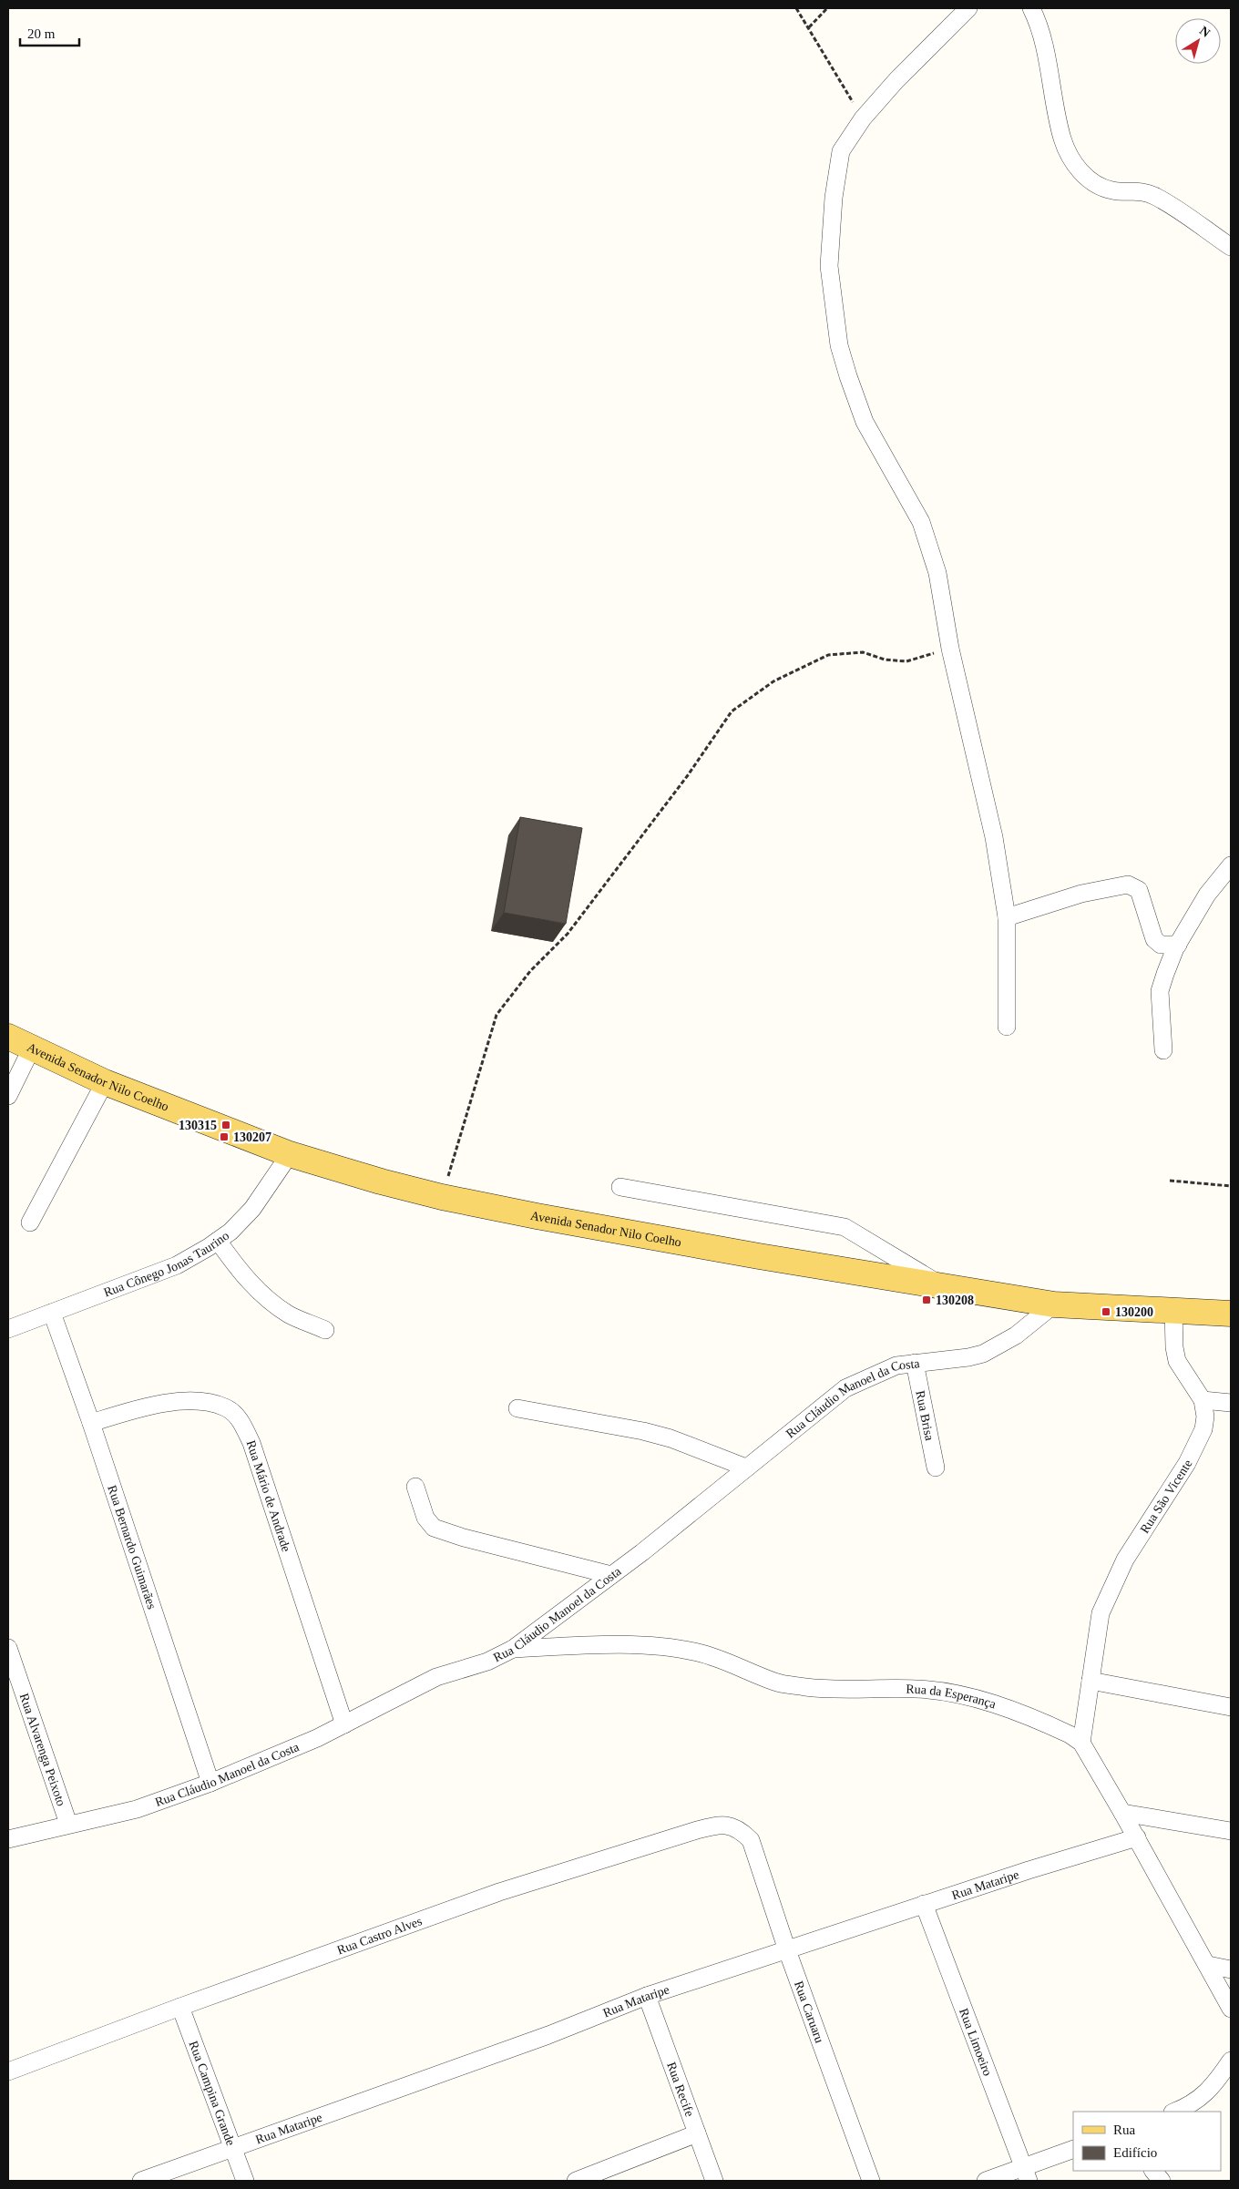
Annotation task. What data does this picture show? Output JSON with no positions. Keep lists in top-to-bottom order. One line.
{"streets":{"main road":["Avenida Senador Nilo Coelho"],"street":["Rua Cônego Jonas Taurino","Rua Cláudio Manoel da Costa","Rua Brisa","Rua São Vicente","Rua Mário de Andrade","Rua Bernardo Guimarães","Rua da Esperança","Rua Alvarenga Peixoto","Rua Mataripe","Rua Castro Alves","Rua Caruaru","Rua Limoeiro","Rua Recife","Rua Campina Grande"]},"crossings":[["Avenida Senador Nilo Coelho","Rua Cônego Jonas Taurino"],["Avenida Senador Nilo Coelho","Rua Cláudio Manoel da Costa"],["Avenida Senador Nilo Coelho","Rua São Vicente"],["Rua Cônego Jonas Taurino","Rua Bernardo Guimarães"],["Rua Cláudio Manoel da Costa","Rua Brisa"],["Rua Cláudio Manoel da Costa","Rua Mário de Andrade"],["Rua Cláudio Manoel da Costa","Rua Bernardo Guimarães"],["Rua Cláudio Manoel da Costa","Rua da Esperança"],["Rua Cláudio Manoel da Costa","Rua Alvarenga Peixoto"],["Rua São Vicente","Rua da Esperança"],["Rua Mário de Andrade","Rua Bernardo Guimarães"],["Rua da Esperança","Rua Mataripe"],["Rua Mataripe","Rua Caruaru"],["Rua Mataripe","Rua Limoeiro"],["Rua Mataripe","Rua Recife"],["Rua Mataripe","Rua Campina Grande"],["Rua Castro Alves","Rua Caruaru"],["Rua Castro Alves","Rua Campina Grande"]],"places":{"transit":["130315","130207","130208","130200"]},"legend":["Rua","Edifício"],"scale_bar":"20 m","north":"top right"}
